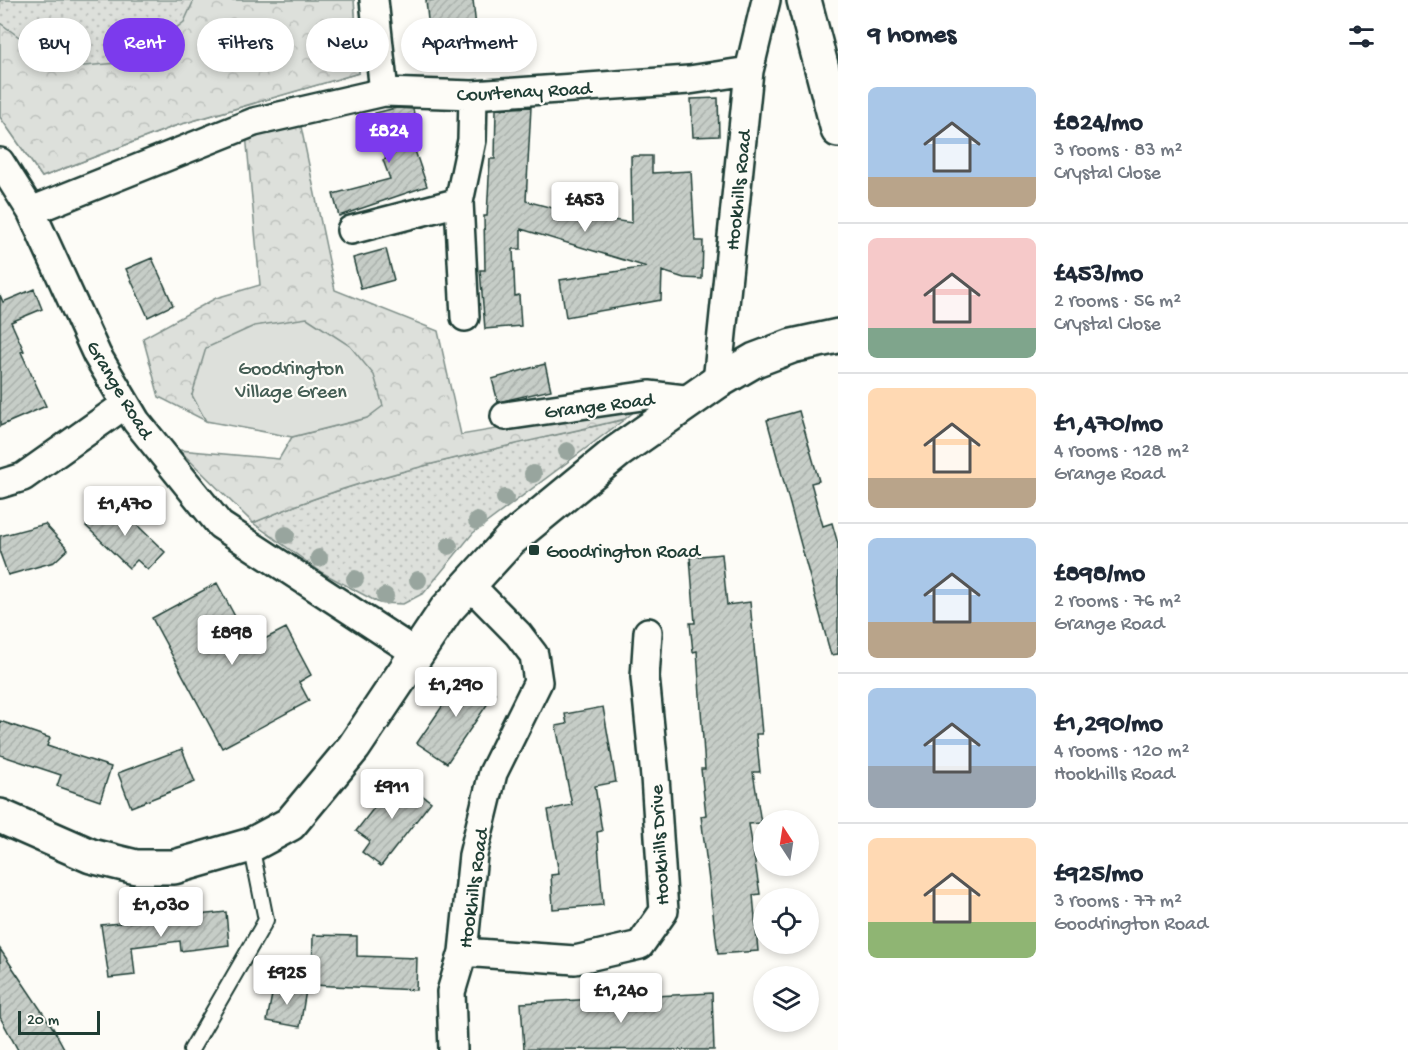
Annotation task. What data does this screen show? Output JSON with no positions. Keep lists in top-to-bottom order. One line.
{"streets":{"street":["Courtenay Road","Hookhills Road","Grange Road","Hookhills Drive"]},"crossings":[["Courtenay Road","Hookhills Road"],["Courtenay Road","Grange Road"],["Hookhills Road","Grange Road"],["Hookhills Road","Hookhills Drive"]],"parks":["Goodrington Village Green"],"places":{"transit":["Goodrington Road"]},"scale_bar":"20 m","north":"top","page":{"heading":"9 homes","chip":["Buy","Rent","Filters","New","Apartment"],"list":[{"name":"£824/mo","note":"3 rooms · 83 m² · Crystal Close"},{"name":"£453/mo","note":"2 rooms · 56 m² · Crystal Close"},{"name":"£1,470/mo","note":"4 rooms · 128 m² · Grange Road"},{"name":"£898/mo","note":"2 rooms · 76 m² · Grange Road"},{"name":"£1,290/mo","note":"4 rooms · 120 m² · Hookhills Road"},{"name":"£925/mo","note":"3 rooms · 77 m² · Goodrington Road"}],"price":["£824","£453","£1,470","£898","£1,290","£911","£1,030","£925","£1,240"],"scale":"20 m"}}
